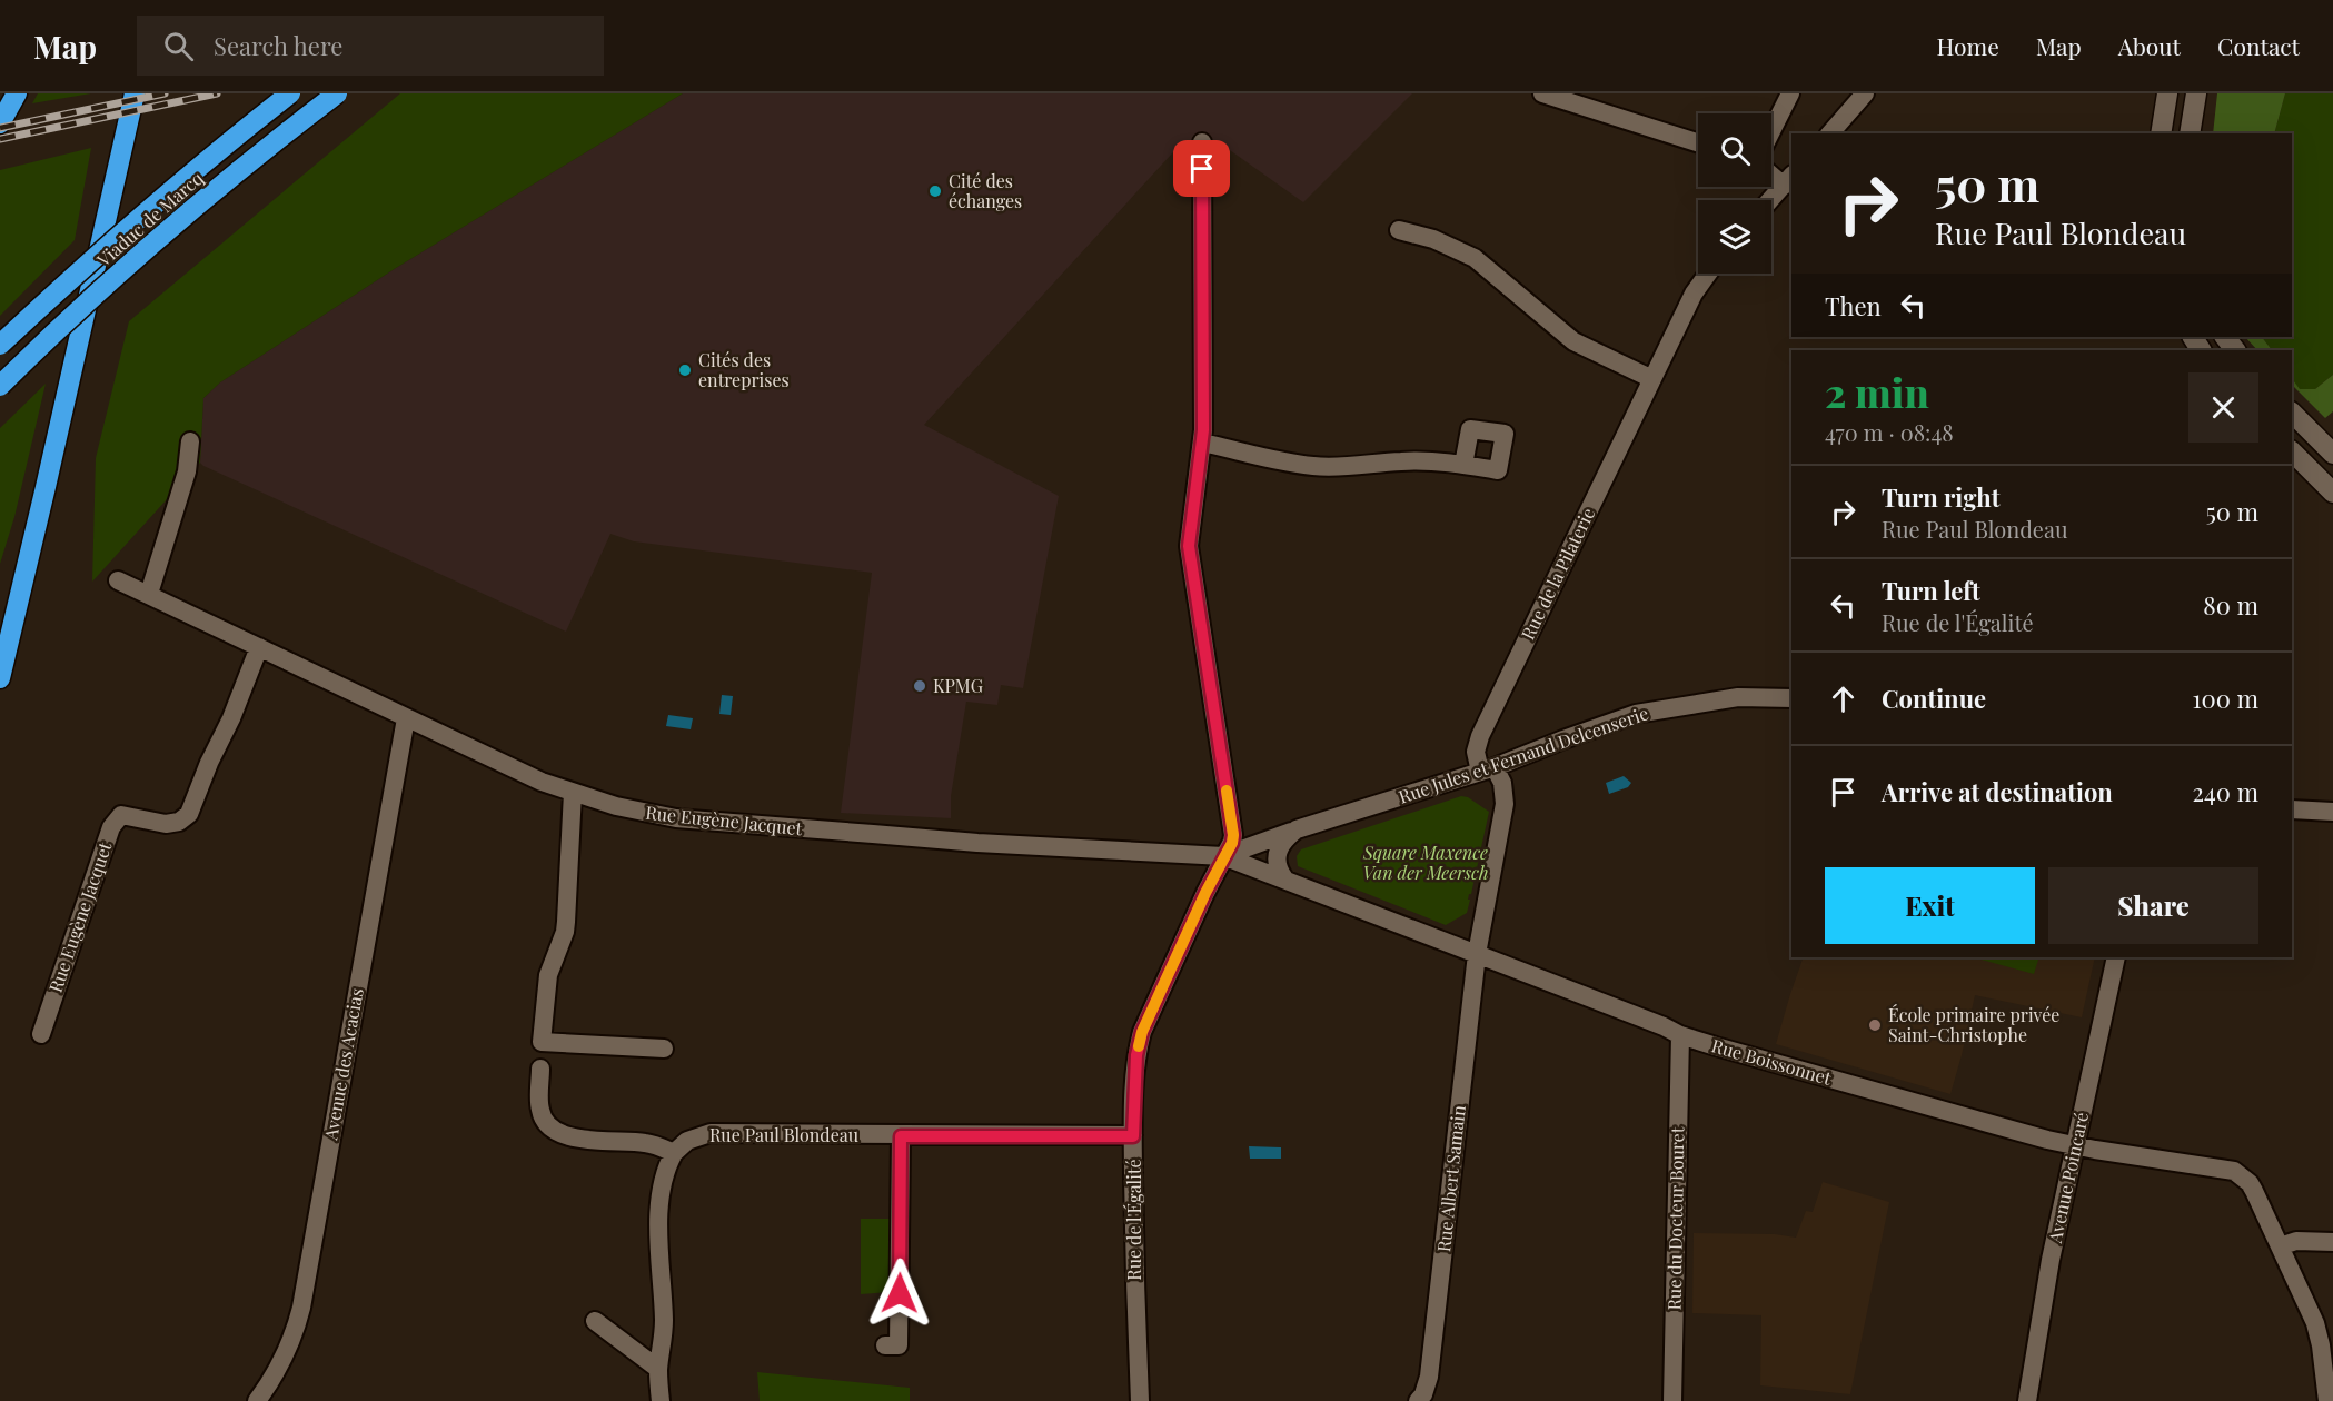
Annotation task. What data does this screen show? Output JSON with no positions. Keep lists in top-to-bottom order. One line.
{"streets":{"highway":["Viaduc de Marcq"],"street":["Rue de la Pilaterie","Rue Jules et Fernand Delcenserie","Rue Eugène Jacquet","Rue Boissonnet","Avenue des Acacias","Rue Paul Blondeau","Avenue Poincaré","Rue Albert Samain","Rue du Docteur Bouret","Rue de l'Égalité"]},"crossings":[["Rue de la Pilaterie","Rue Jules et Fernand Delcenserie"],["Rue de la Pilaterie","Rue Boissonnet"],["Rue de la Pilaterie","Rue Albert Samain"],["Rue Jules et Fernand Delcenserie","Rue Eugène Jacquet"],["Rue Jules et Fernand Delcenserie","Rue Boissonnet"],["Rue Jules et Fernand Delcenserie","Rue de l'Égalité"],["Rue Eugène Jacquet","Rue Boissonnet"],["Rue Eugène Jacquet","Avenue des Acacias"],["Rue Eugène Jacquet","Rue de l'Égalité"],["Rue Boissonnet","Avenue Poincaré"],["Rue Boissonnet","Rue Albert Samain"],["Rue Boissonnet","Rue du Docteur Bouret"],["Rue Boissonnet","Rue de l'Égalité"],["Rue Paul Blondeau","Rue de l'Égalité"]],"parks":["Square Maxence Van der Meersch"],"places":["Cité des échanges","Cités des entreprises","KPMG","École primaire privée Saint-Christophe"],"page":{"header":"Map","search":"Search here","nav":["Home","Map","About","Contact"],"turn":["50 m","Rue Paul Blondeau"],"then":"Then","heading":["2 min","470 m · 08:48"],"list":[{"name":"Turn right","note":"Rue Paul Blondeau","value":"50 m"},{"name":"Turn left","note":"Rue de l'Égalité","value":"80 m"},{"name":"Continue","value":"100 m"},{"name":"Arrive at destination","value":"240 m"}],"buttons":["Exit","Share"]}}
